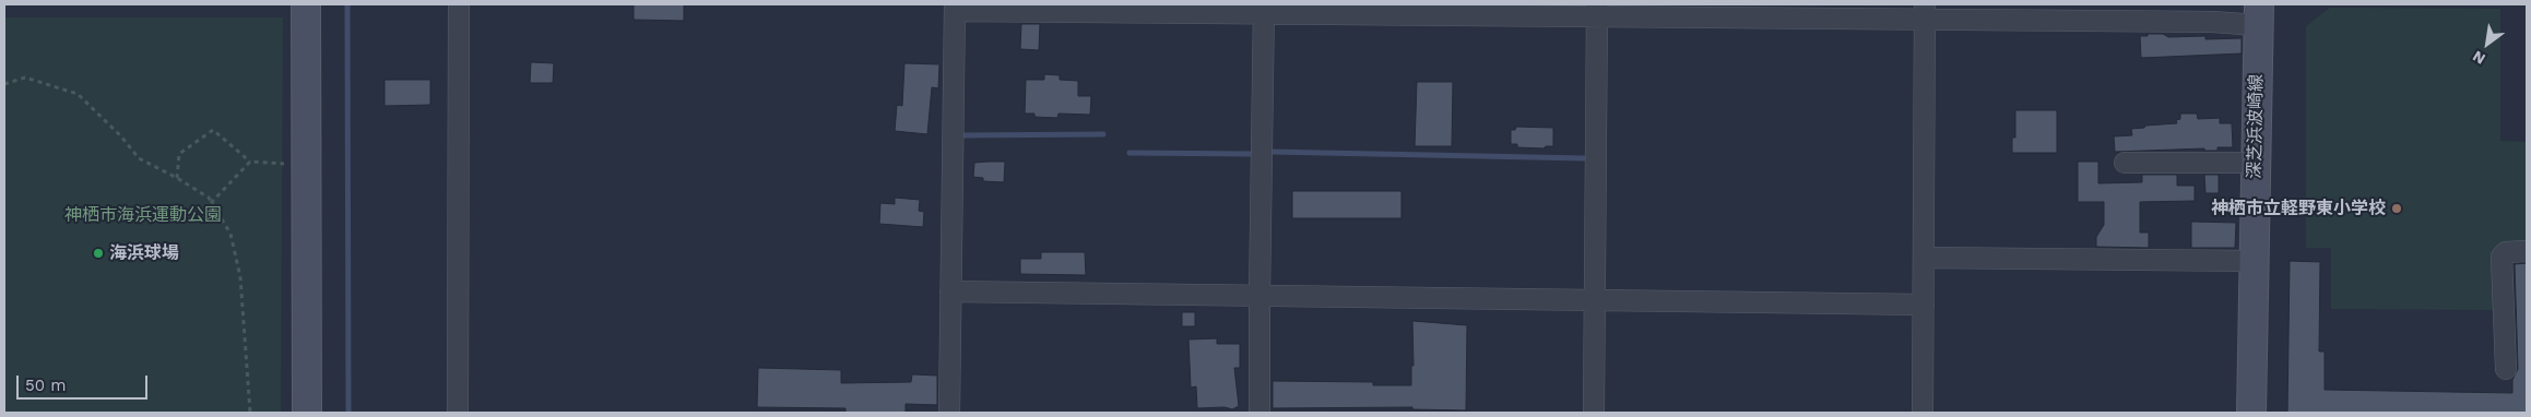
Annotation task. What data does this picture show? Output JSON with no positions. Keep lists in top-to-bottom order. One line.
{"streets":{"street":["深芝浜波崎線"]},"parks":["神栖市海浜運動公園"],"places":["神栖市立軽野東小学校","海浜球場"],"scale_bar":"50 m","north":"bottom left"}
